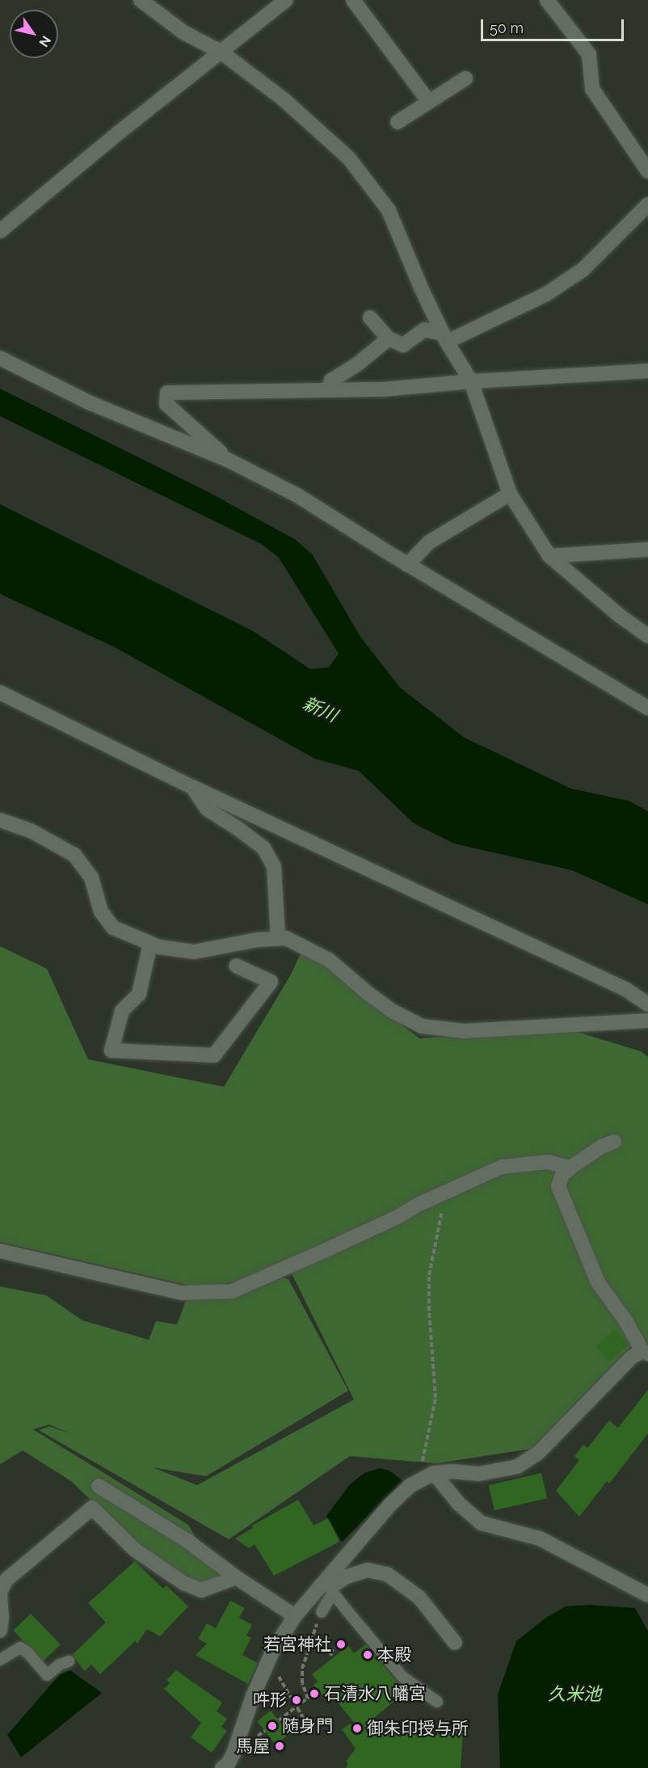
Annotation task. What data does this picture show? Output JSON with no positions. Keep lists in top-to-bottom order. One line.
{"water":["新川","久米池"],"places":["若宮神社","本殿","石清水八幡宮","吽形","随身門","御朱印授与所","馬屋"],"scale_bar":"50 m","north":"bottom right"}
